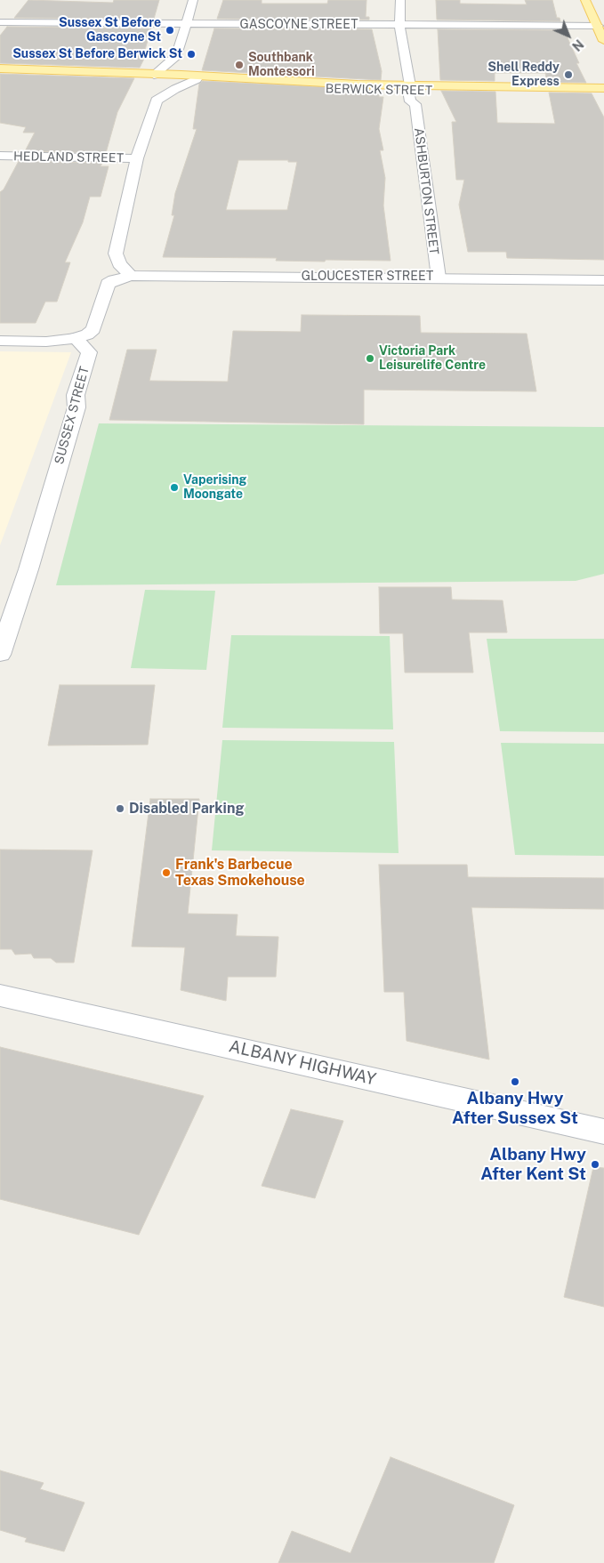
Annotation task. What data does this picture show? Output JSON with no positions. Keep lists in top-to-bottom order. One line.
{"streets":{"main road":["BERWICK STREET"],"street":["GASCOYNE STREET","HEDLAND STREET","ASHBURTON STREET","GLOUCESTER STREET","SUSSEX STREET","ALBANY HIGHWAY"]},"crossings":[["GASCOYNE STREET","ASHBURTON STREET"],["BERWICK STREET","ASHBURTON STREET"],["ASHBURTON STREET","GLOUCESTER STREET"]],"places":["Sussex St Before Gascoyne St","Sussex St Before Berwick St","Southbank Montessori","Shell Reddy Express","Victoria Park Leisurelife Centre","Vaperising Moongate","Disabled Parking","Frank's Barbecue Texas Smokehouse","Albany Hwy After Sussex St","Albany Hwy After Kent St"],"north":"bottom right"}
